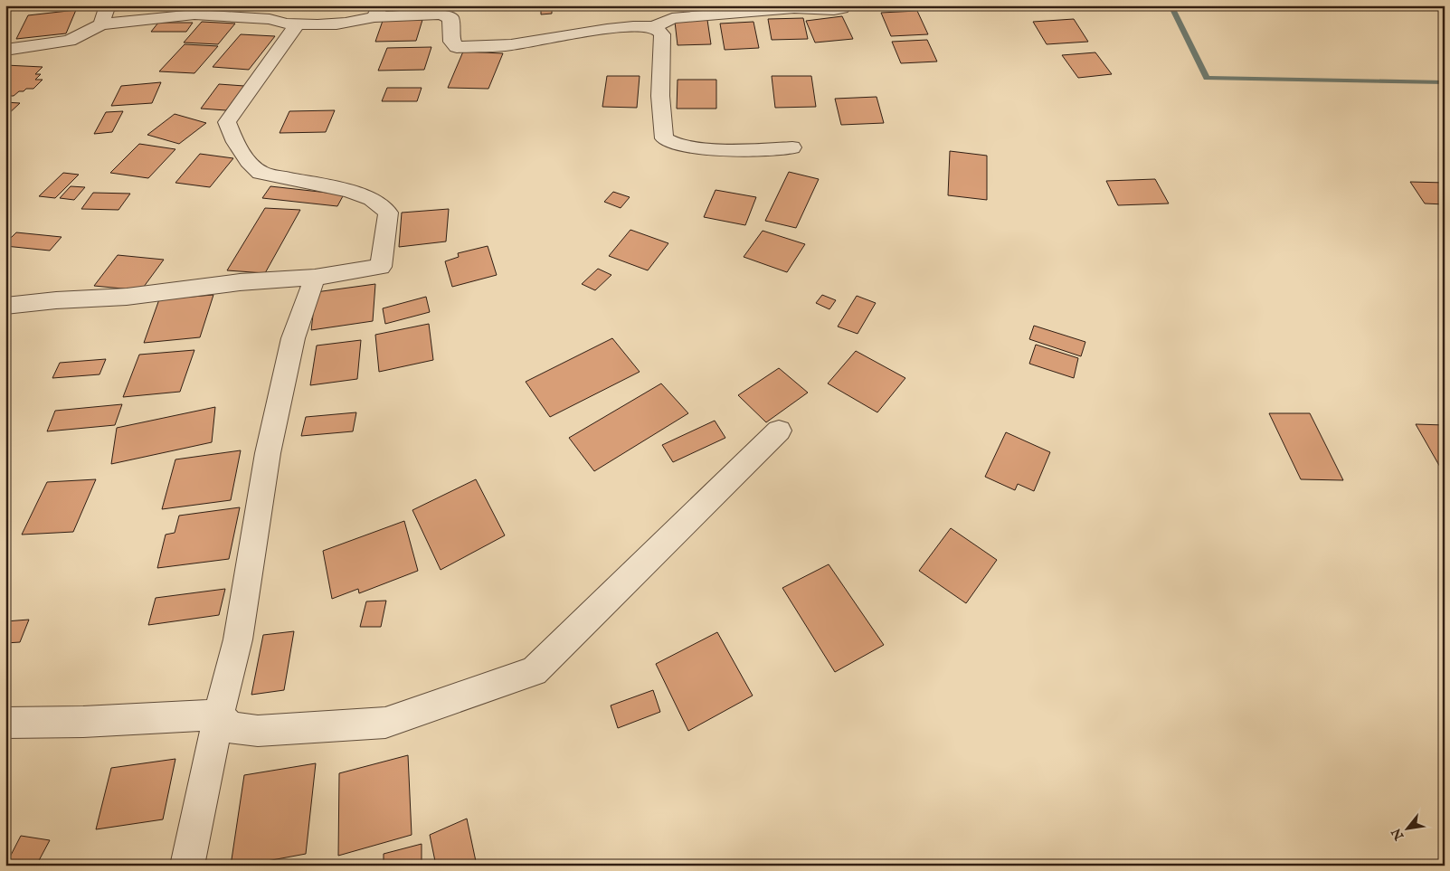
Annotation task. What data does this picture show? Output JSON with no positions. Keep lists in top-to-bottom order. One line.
{"north":"bottom left"}
